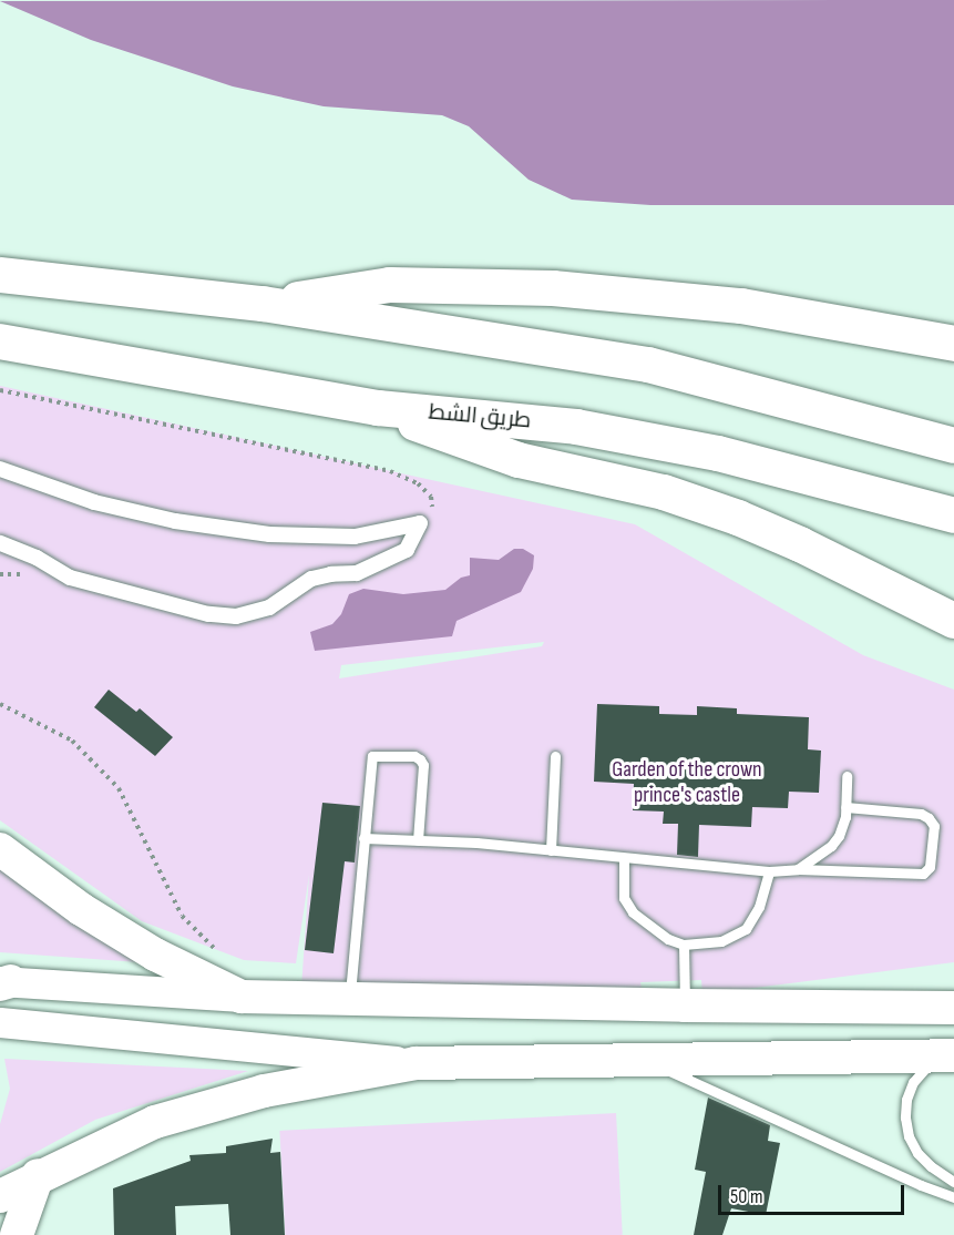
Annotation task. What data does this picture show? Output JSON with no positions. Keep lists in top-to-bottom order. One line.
{"streets":{"highway":["طريق الشط"]},"parks":["Garden of the crown prince's castle"],"scale_bar":"50 m"}
